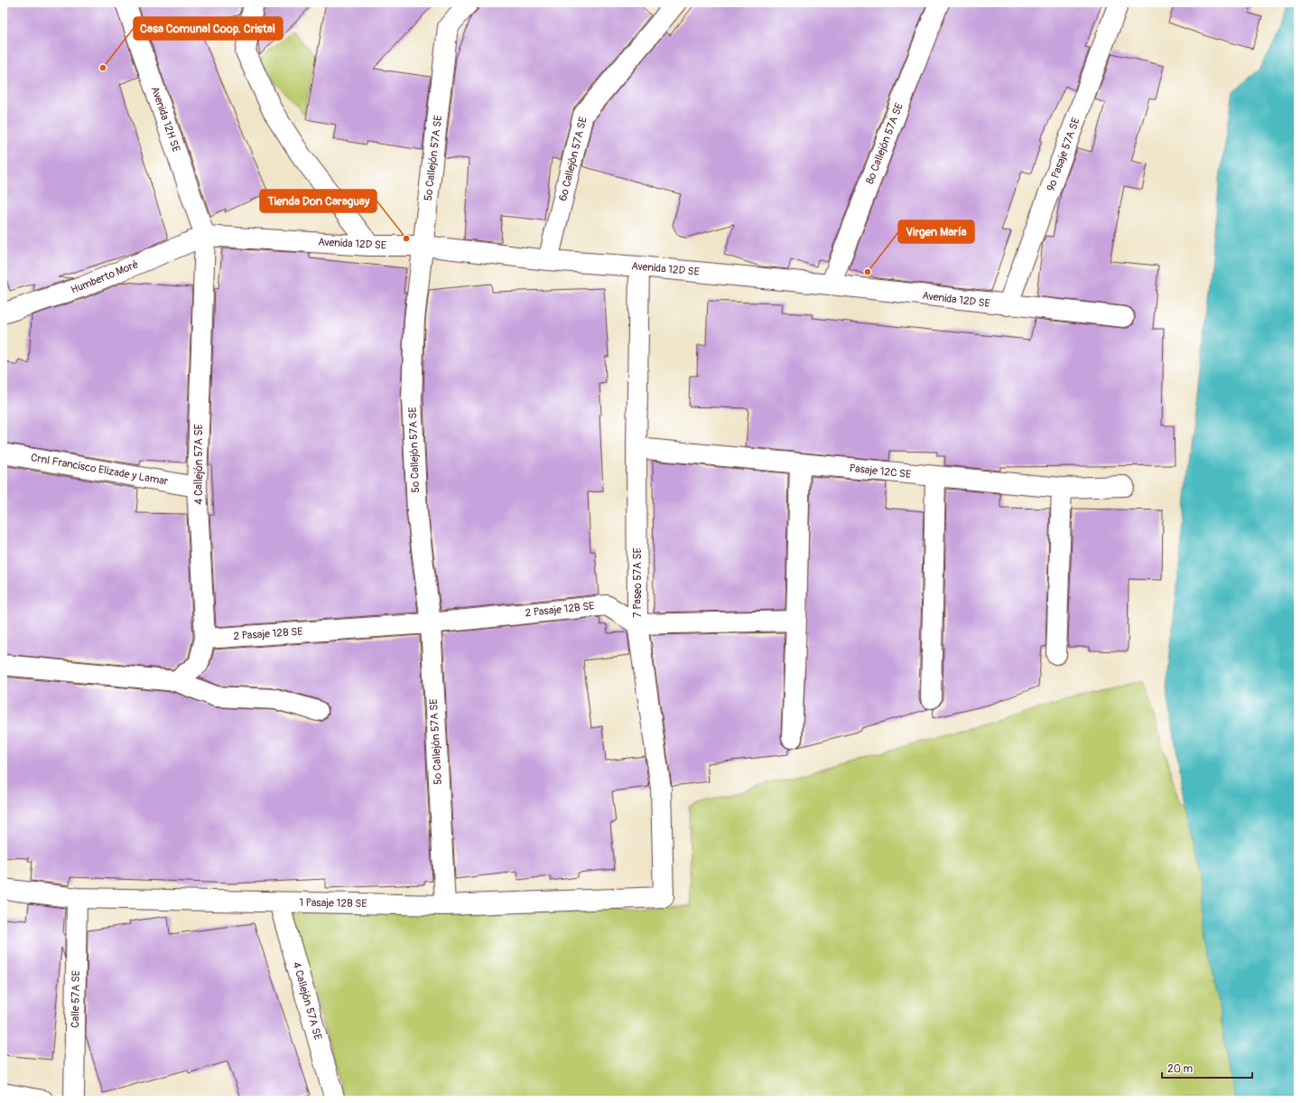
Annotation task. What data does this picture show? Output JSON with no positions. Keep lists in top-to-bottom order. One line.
{"streets":{"street":["Avenida 12H SE","8º Callejón 57A SE","9º Pasaje 57A SE","5º Callejón 57A SE","6º Callejón 57A SE","Avenida 12D SE","Humberto Moré","4 Callejón 57A SE","Crnl Francisco Elizade y Lamar","Pasaje 12C SE","7 Paseo 57A SE","2 Pasaje 12B SE","1 Pasaje 12B SE","Calle 57A SE"]},"crossings":[["Avenida 12H SE","Avenida 12D SE"],["Avenida 12H SE","Humberto Moré"],["Avenida 12H SE","4 Callejón 57A SE"],["8º Callejón 57A SE","Avenida 12D SE"],["9º Pasaje 57A SE","Avenida 12D SE"],["5º Callejón 57A SE","Avenida 12D SE"],["5º Callejón 57A SE","2 Pasaje 12B SE"],["5º Callejón 57A SE","1 Pasaje 12B SE"],["6º Callejón 57A SE","Avenida 12D SE"],["Avenida 12D SE","Humberto Moré"],["Avenida 12D SE","4 Callejón 57A SE"],["Avenida 12D SE","7 Paseo 57A SE"],["Humberto Moré","4 Callejón 57A SE"],["4 Callejón 57A SE","Crnl Francisco Elizade y Lamar"],["4 Callejón 57A SE","2 Pasaje 12B SE"],["4 Callejón 57A SE","1 Pasaje 12B SE"],["Pasaje 12C SE","7 Paseo 57A SE"],["7 Paseo 57A SE","2 Pasaje 12B SE"],["7 Paseo 57A SE","1 Pasaje 12B SE"],["1 Pasaje 12B SE","Calle 57A SE"]],"places":["Casa Comunal Coop. Cristal","Tienda Don Caraguay","Virgen María"],"scale_bar":"20 m"}
